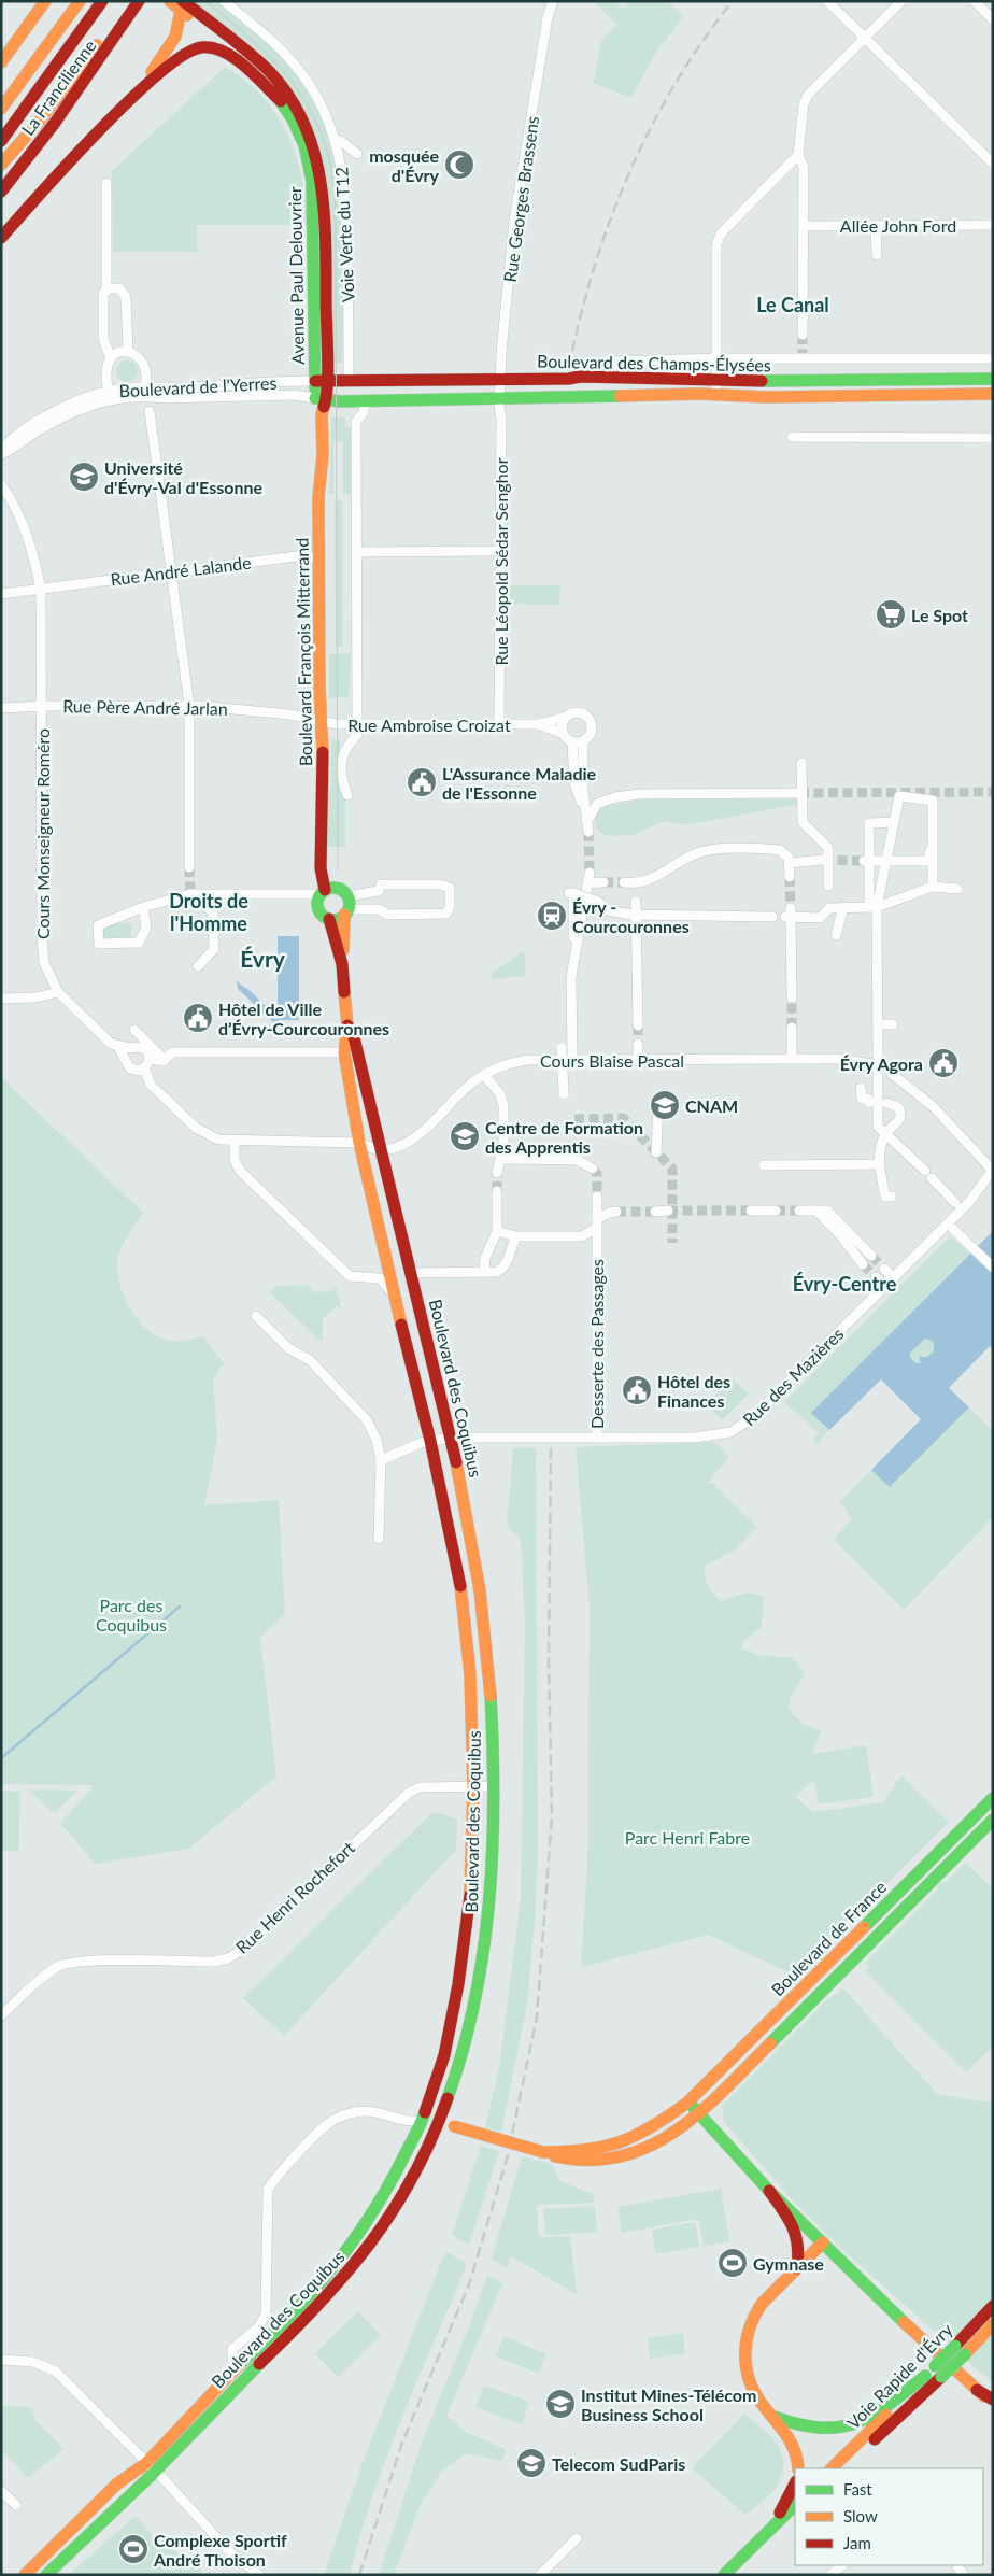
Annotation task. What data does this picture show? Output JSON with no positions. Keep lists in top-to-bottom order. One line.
{"streets":{"main road":["La Francilienne","Avenue Paul Delouvrier","Boulevard des Champs-Élysées","Boulevard François Mitterrand","Boulevard des Coquibus","Boulevard de France","Voie Rapide d'Évry"],"street":["Rue Georges Brassens","Allée John Ford","Voie Verte du T12","Boulevard de l'Yerres","Rue Léopold Sédar Senghor","Rue André Lalande","Rue Père André Jarlan","Rue Ambroise Croizat","Cours Monseigneur Roméro","Cours Blaise Pascal","Desserte des Passages","Rue des Mazières","Rue Henri Rochefort"]},"crossings":[["Rue Georges Brassens","Boulevard des Champs-Élysées"],["Rue Georges Brassens","Rue Léopold Sédar Senghor"],["Voie Verte du T12","Boulevard des Champs-Élysées"],["Avenue Paul Delouvrier","Boulevard des Champs-Élysées"],["Avenue Paul Delouvrier","Boulevard de l'Yerres"],["Boulevard des Champs-Élysées","Boulevard de l'Yerres"],["Boulevard des Champs-Élysées","Rue Léopold Sédar Senghor"],["Boulevard des Champs-Élysées","Boulevard François Mitterrand"],["Boulevard de l'Yerres","Boulevard François Mitterrand"],["Rue Léopold Sédar Senghor","Rue Ambroise Croizat"],["Rue André Lalande","Boulevard François Mitterrand"],["Rue André Lalande","Cours Monseigneur Roméro"],["Boulevard François Mitterrand","Rue Père André Jarlan"],["Boulevard François Mitterrand","Rue Ambroise Croizat"],["Boulevard François Mitterrand","Boulevard des Coquibus"],["Rue Père André Jarlan","Rue Ambroise Croizat"],["Rue Père André Jarlan","Cours Monseigneur Roméro"],["Cours Monseigneur Roméro","Cours Blaise Pascal"],["Cours Monseigneur Roméro","Boulevard des Coquibus"],["Cours Blaise Pascal","Boulevard des Coquibus"],["Desserte des Passages","Rue des Mazières"],["Rue des Mazières","Boulevard des Coquibus"],["Boulevard des Coquibus","Rue Henri Rochefort"],["Boulevard des Coquibus","Boulevard de France"]],"districts":["Le Canal","Droits de l'Homme","Évry","Évry-Centre"],"parks":["Parc des Coquibus","Parc Henri Fabre"],"places":{"mosque":["mosquée d'Évry"],"school or university":["Université d'Évry-Val d'Essonne","CNAM","Centre de Formation des Apprentis","Institut Mines-Télécom Business School","Telecom SudParis"],"supermarket":["Le Spot"],"public building":["L'Assurance Maladie de l'Essonne","Hôtel de Ville d’Évry-Courcouronnes","Évry Agora","Hôtel des Finances"],"station":["Évry - Courcouronnes"],"sports":["Gymnase","Complexe Sportif André Thoison"]},"legend":["Fast","Slow","Jam"]}
